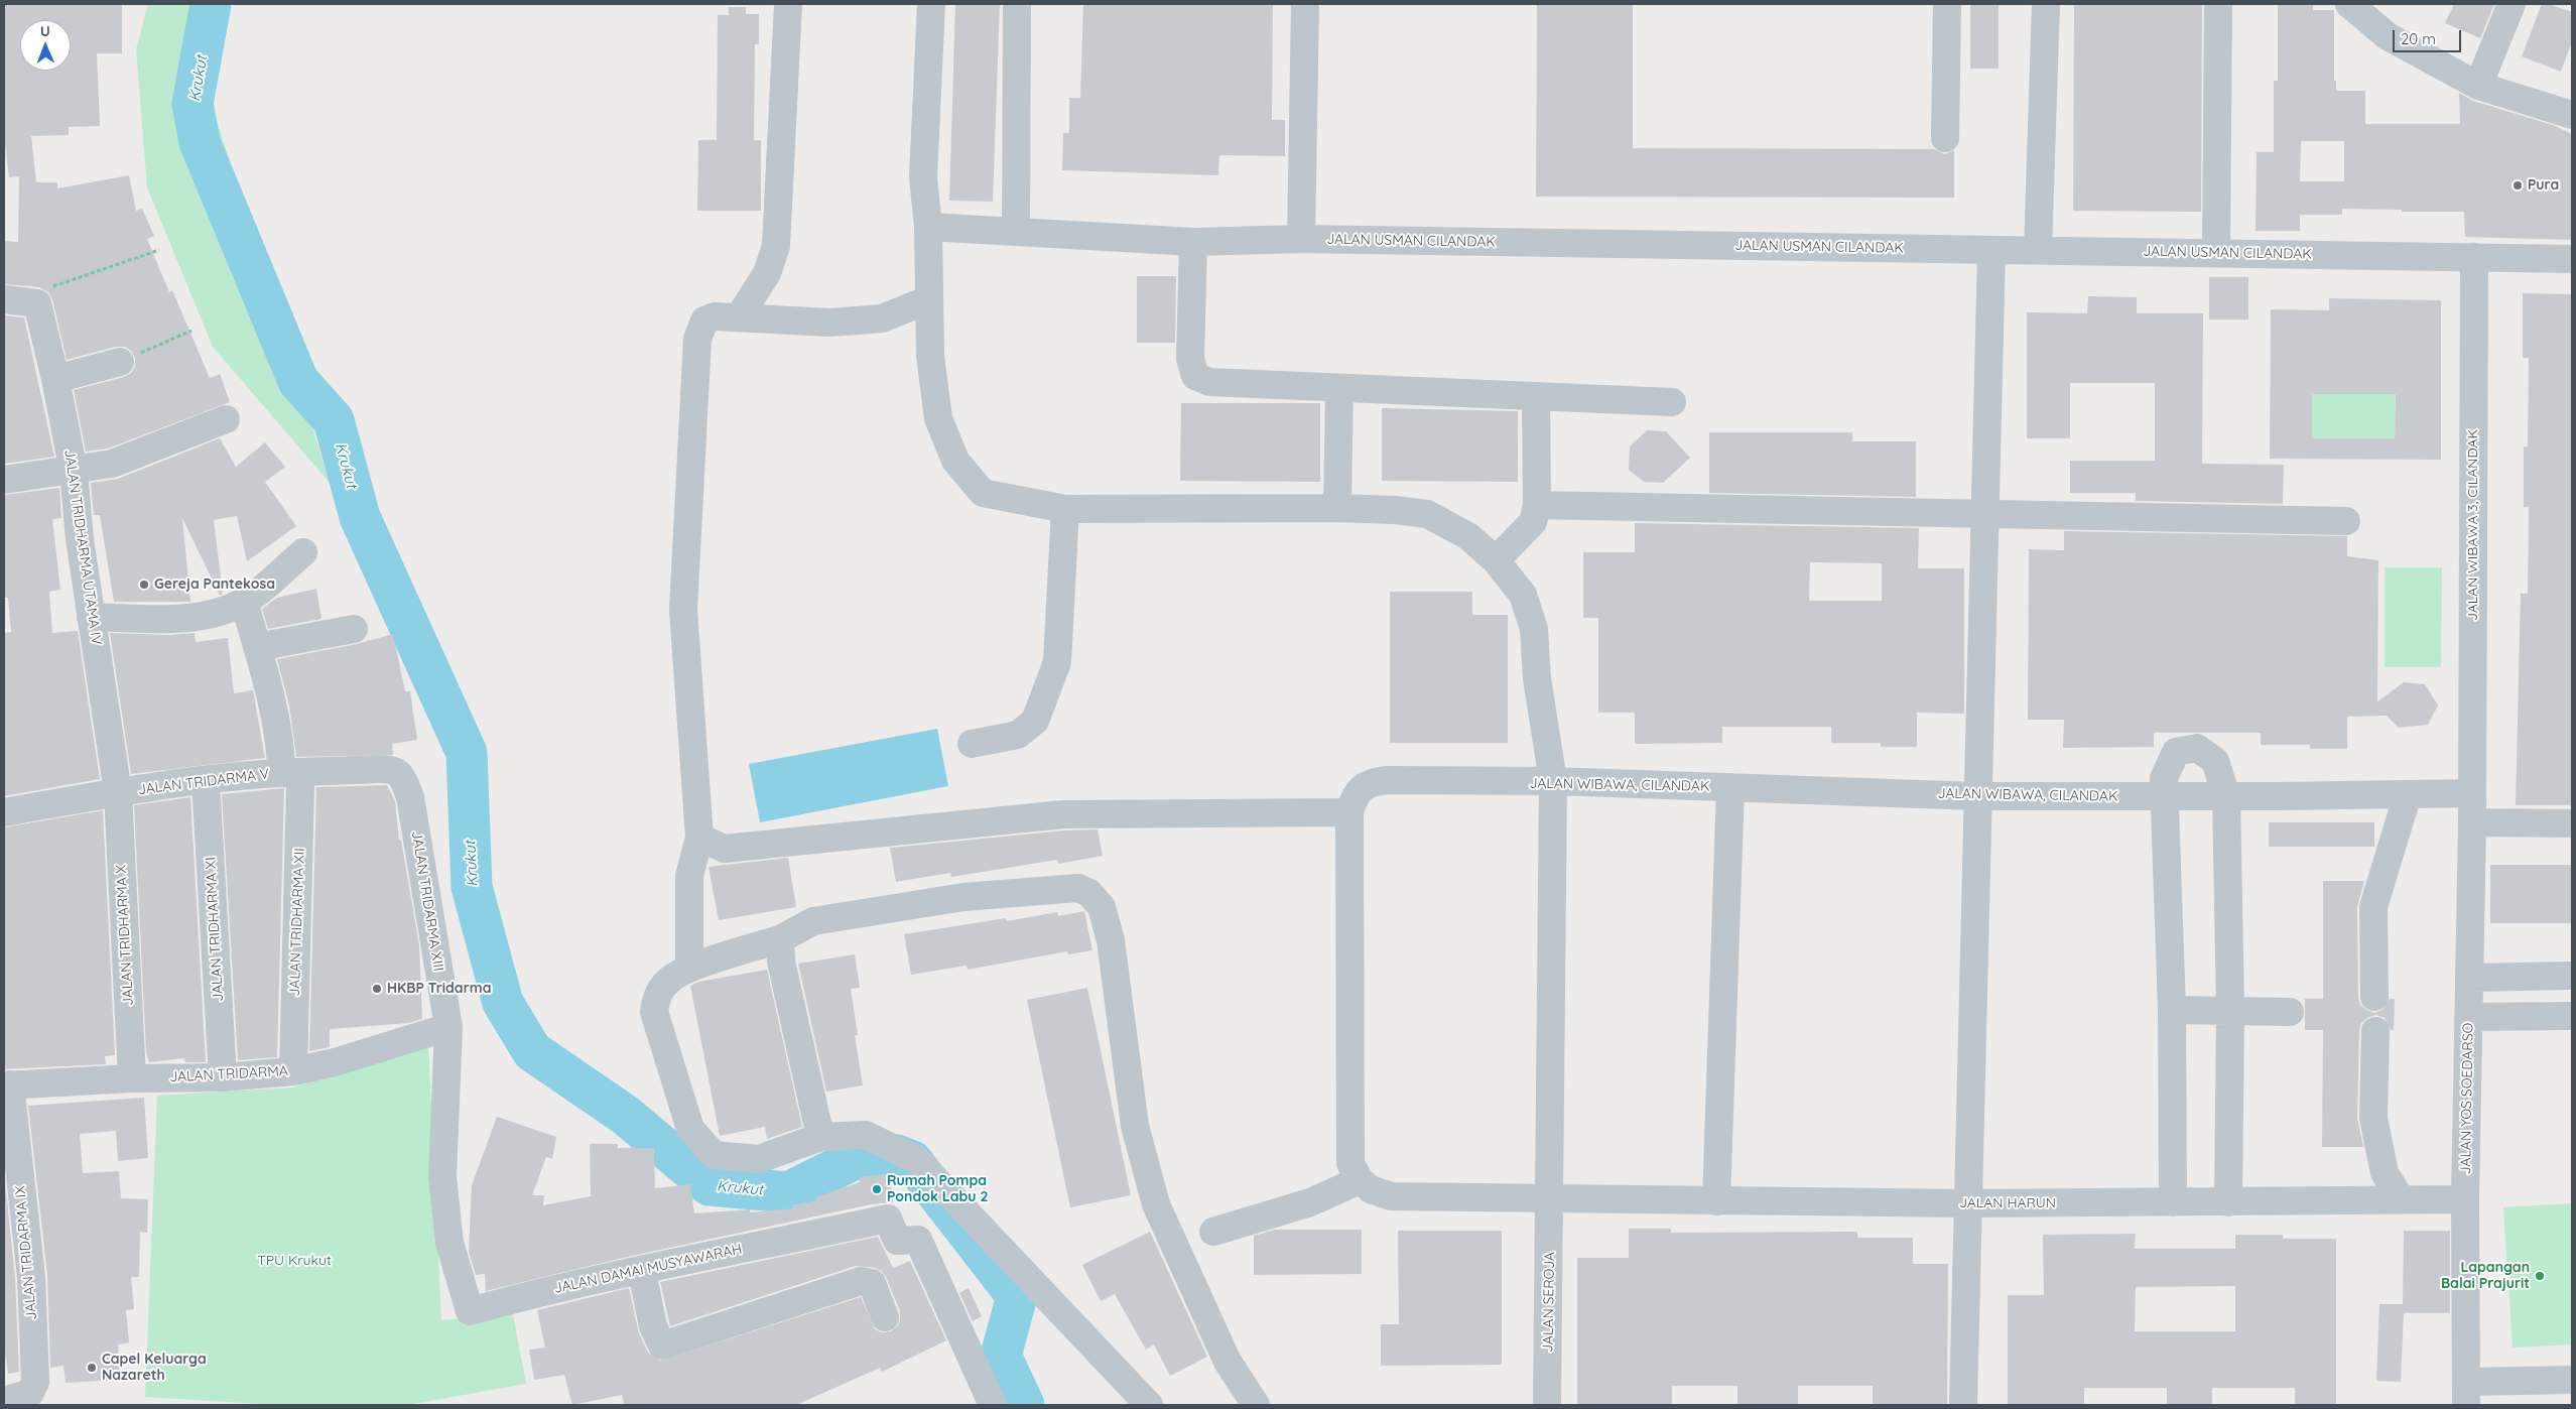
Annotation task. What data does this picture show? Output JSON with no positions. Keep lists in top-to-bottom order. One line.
{"streets":{"street":["JALAN USMAN CILANDAK","JALAN WIBAWA 3, CILANDAK","JALAN TRIDHARMA UTAMA IV","JALAN TRIDARMA V","JALAN WIBAWA, CILANDAK","JALAN TRIDARMA XIII","JALAN TRIDHARMA XII","JALAN TRIDHARMA XI","JALAN TRIDHARMA X","JALAN TRIDARMA","JALAN YOS SOEDARSO","JALAN HARUN","JALAN TRIDARMA IX","JALAN DAMAI MUSYAWARAH","JALAN SEROJA"]},"crossings":[["JALAN USMAN CILANDAK","JALAN WIBAWA 3, CILANDAK"],["JALAN USMAN CILANDAK","JALAN SEROJA"],["JALAN WIBAWA 3, CILANDAK","JALAN WIBAWA, CILANDAK"],["JALAN WIBAWA 3, CILANDAK","JALAN YOS SOEDARSO"],["JALAN TRIDHARMA UTAMA IV","JALAN TRIDARMA V"],["JALAN TRIDHARMA UTAMA IV","JALAN TRIDHARMA X"],["JALAN TRIDARMA V","JALAN TRIDARMA XIII"],["JALAN TRIDARMA V","JALAN TRIDHARMA XII"],["JALAN TRIDARMA V","JALAN TRIDHARMA XI"],["JALAN TRIDARMA V","JALAN TRIDHARMA X"],["JALAN WIBAWA, CILANDAK","JALAN YOS SOEDARSO"],["JALAN WIBAWA, CILANDAK","JALAN SEROJA"],["JALAN TRIDARMA XIII","JALAN TRIDARMA"],["JALAN TRIDARMA XIII","JALAN DAMAI MUSYAWARAH"],["JALAN TRIDHARMA XII","JALAN TRIDARMA"],["JALAN TRIDHARMA XI","JALAN TRIDARMA"],["JALAN TRIDHARMA X","JALAN TRIDARMA"],["JALAN TRIDARMA","JALAN TRIDARMA IX"],["JALAN TRIDARMA","JALAN DAMAI MUSYAWARAH"],["JALAN YOS SOEDARSO","JALAN HARUN"],["JALAN HARUN","JALAN SEROJA"]],"water":["Krukut"],"parks":["TPU Krukut"],"places":["Pura","Gereja Pantekosa","HKBP Tridarma","Rumah Pompa Pondok Labu 2","Lapangan Balai Prajurit","Capel Keluarga Nazareth"],"scale_bar":"20 m","north":"top"}
